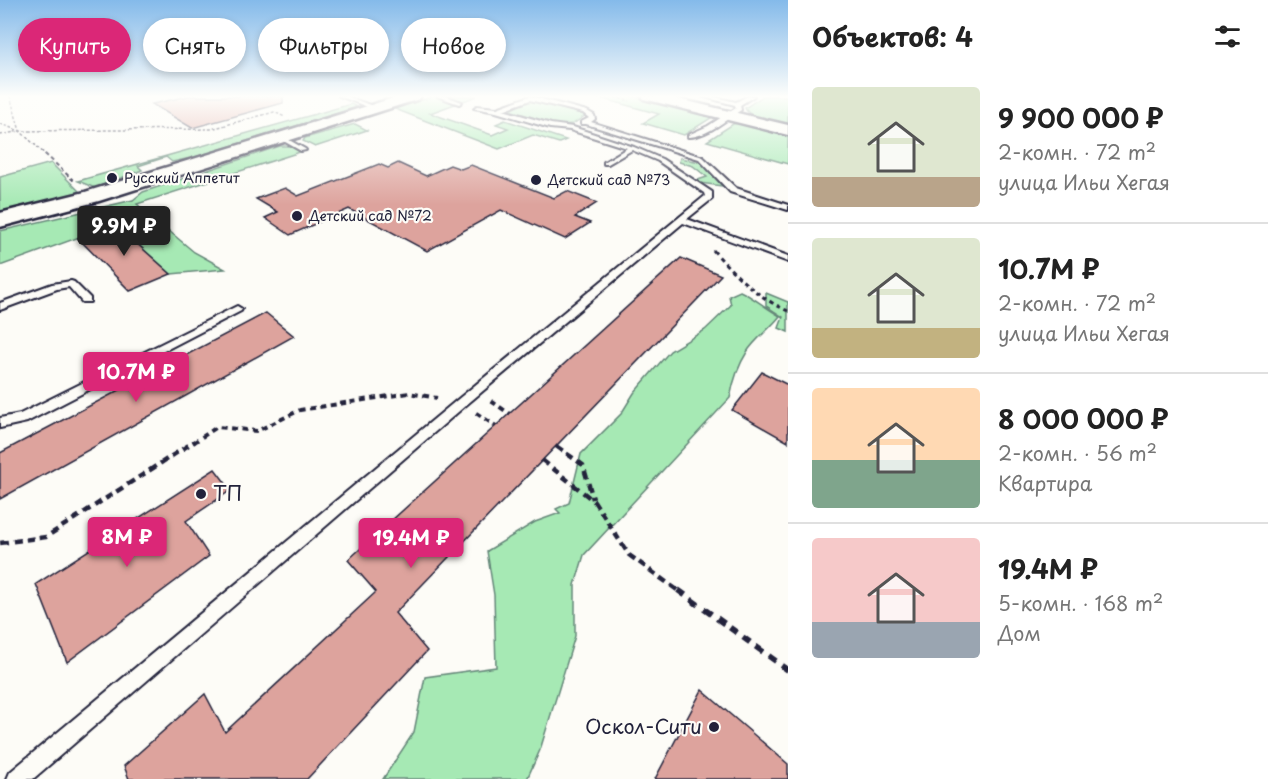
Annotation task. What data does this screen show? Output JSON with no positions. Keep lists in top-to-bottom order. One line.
{"places":["Русский Аппетит","Детский сад №73","Детский сад №72","ТП","Оскол-Сити"],"page":{"heading":"Объектов: 4","chip":["Купить","Снять","Фильтры","Новое"],"list":[{"name":"9 900 000 ₽","note":"2-комн. · 72 m² · улица Ильи Хегая"},{"name":"10.7M ₽","note":"2-комн. · 72 m² · улица Ильи Хегая"},{"name":"8 000 000 ₽","note":"2-комн. · 56 m² · Квартира"},{"name":"19.4M ₽","note":"5-комн. · 168 m² · Дом"}],"price":["9.9M ₽","10.7M ₽","8M ₽","19.4M ₽"]}}
